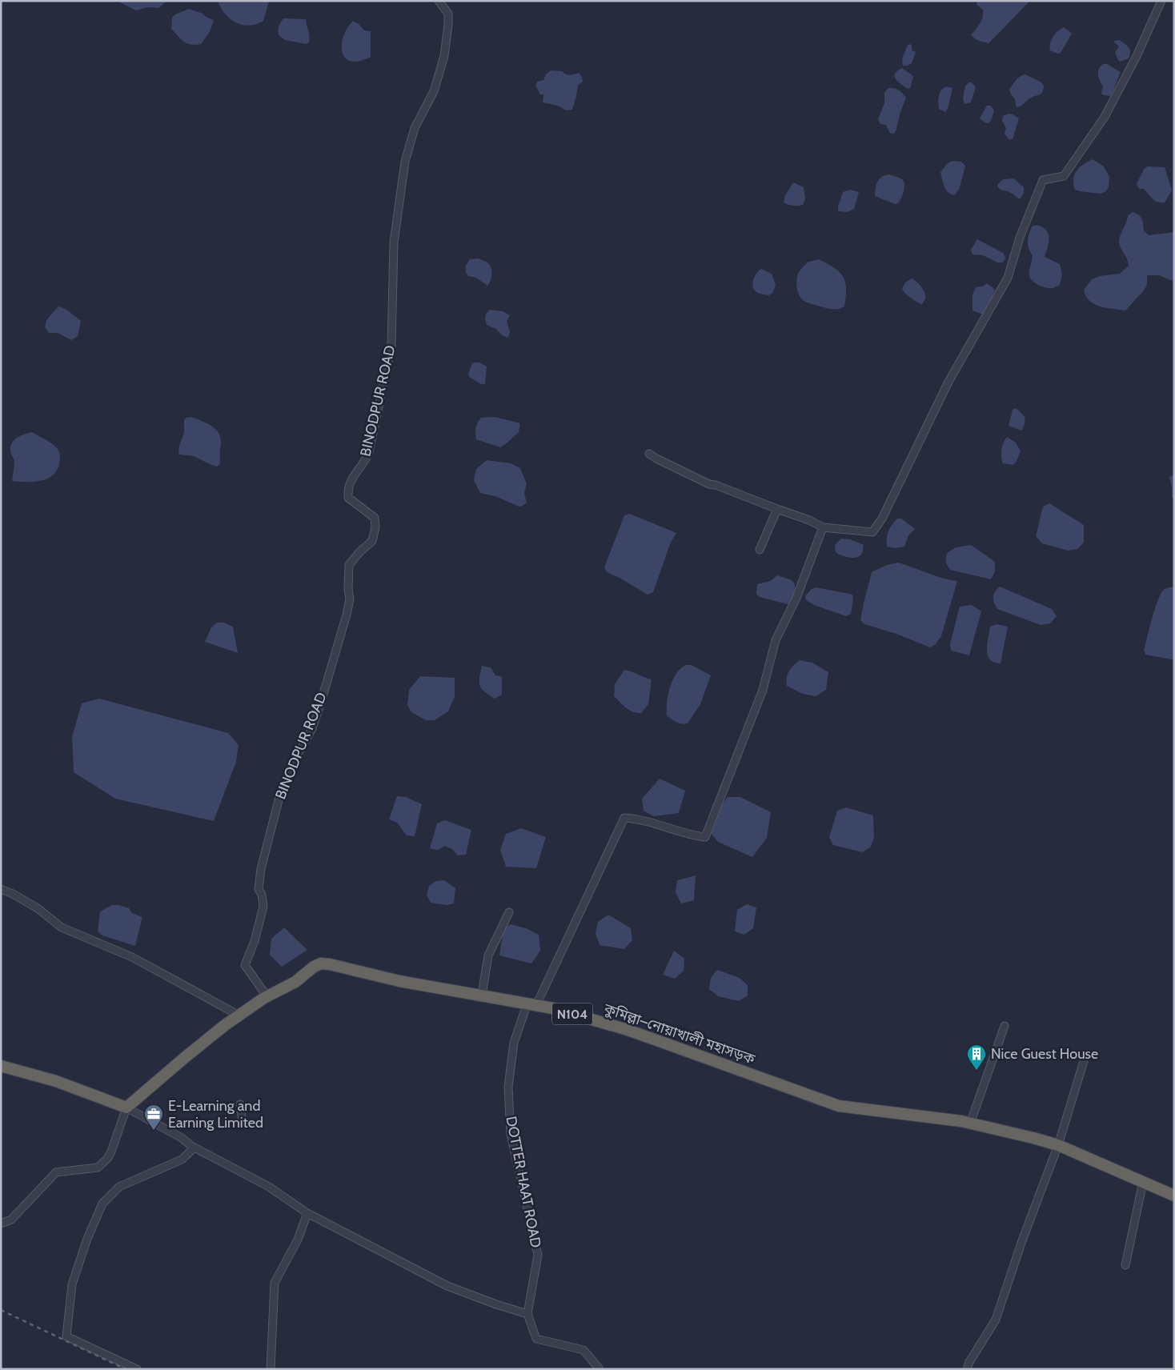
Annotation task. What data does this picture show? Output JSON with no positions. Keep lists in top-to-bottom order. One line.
{"streets":{"highway":["N104","কুমিল্লা–নোয়াখালী মহাসড়ক"],"street":["BINODPUR ROAD","DOTTER HAAT ROAD"]},"crossings":[["BINODPUR ROAD","কুমিল্লা–নোয়াখালী মহাসড়ক"],["কুমিল্লা–নোয়াখালী মহাসড়ক","DOTTER HAAT ROAD"]],"places":{"building":["Nice Guest House"],"office":["E-Learning and Earning Limited"]}}
